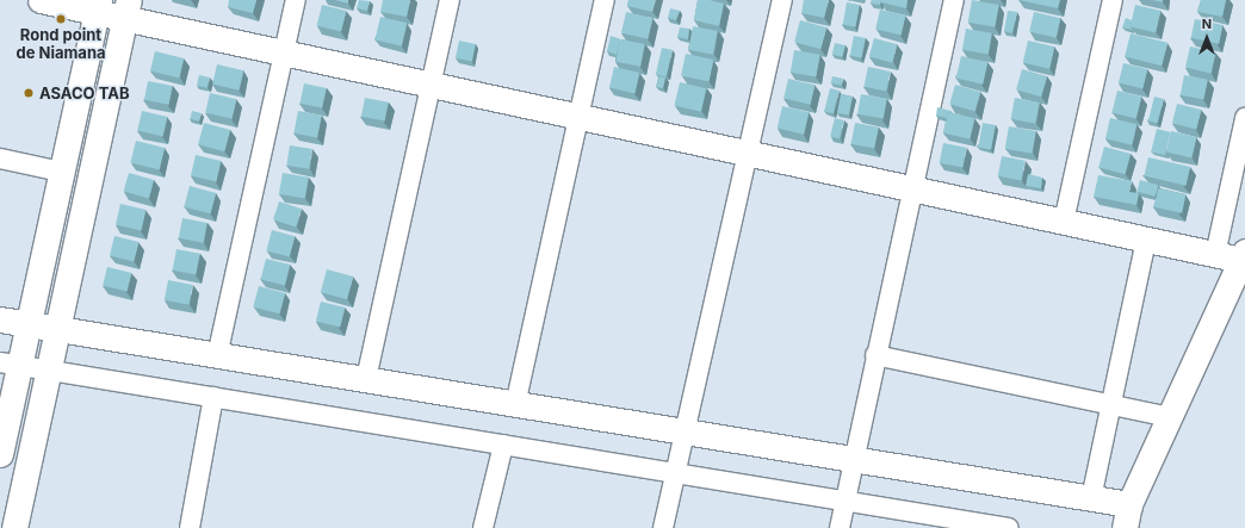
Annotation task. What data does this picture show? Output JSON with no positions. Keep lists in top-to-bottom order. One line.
{"places":["Rond point de Niamana","ASACO TAB"],"north":"top"}
